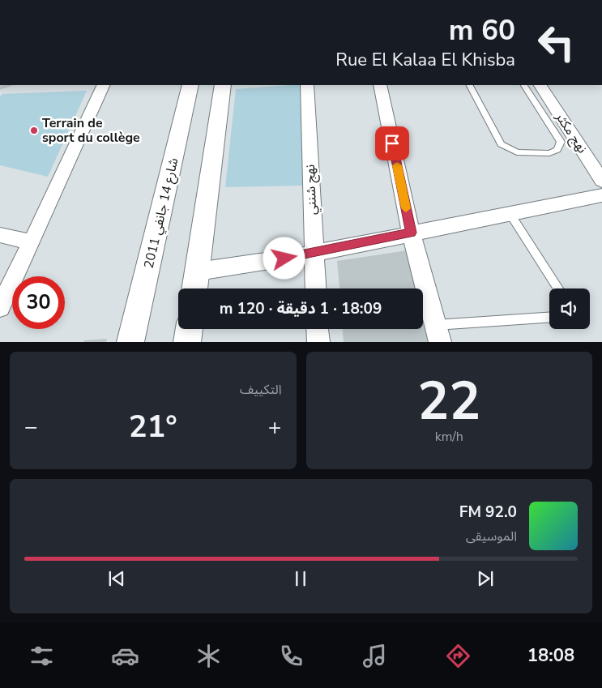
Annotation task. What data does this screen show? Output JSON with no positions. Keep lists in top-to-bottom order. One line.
{"streets":{"street":["نهج مكثر","نهج شنني","شارع 14 جانفي 2011"]},"places":["Terrain de sport du collège"],"page":{"turn":["60 m","Rue El Kalaa El Khisba"],"limit":"30","trip":"18:09 · 1 دقيقة · 120 m","tile":[["22","km/h"],"التكييف"],"heat":["−","21°","+"],"song":["92.0 FM","الموسيقى"],"tabs":"18:08"}}
